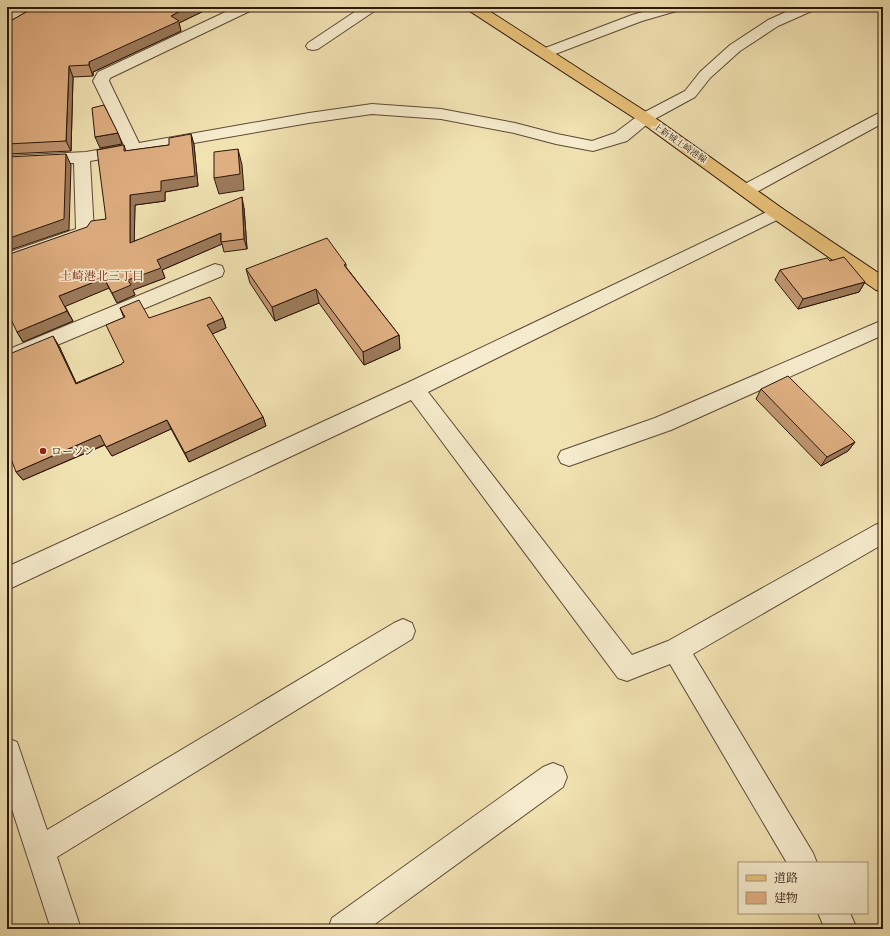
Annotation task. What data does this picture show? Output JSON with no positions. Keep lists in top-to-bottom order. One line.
{"streets":{"main road":["上新城土崎港線"]},"districts":["土崎港北三丁目"],"places":["ローソン"],"legend":["道路","建物"]}
